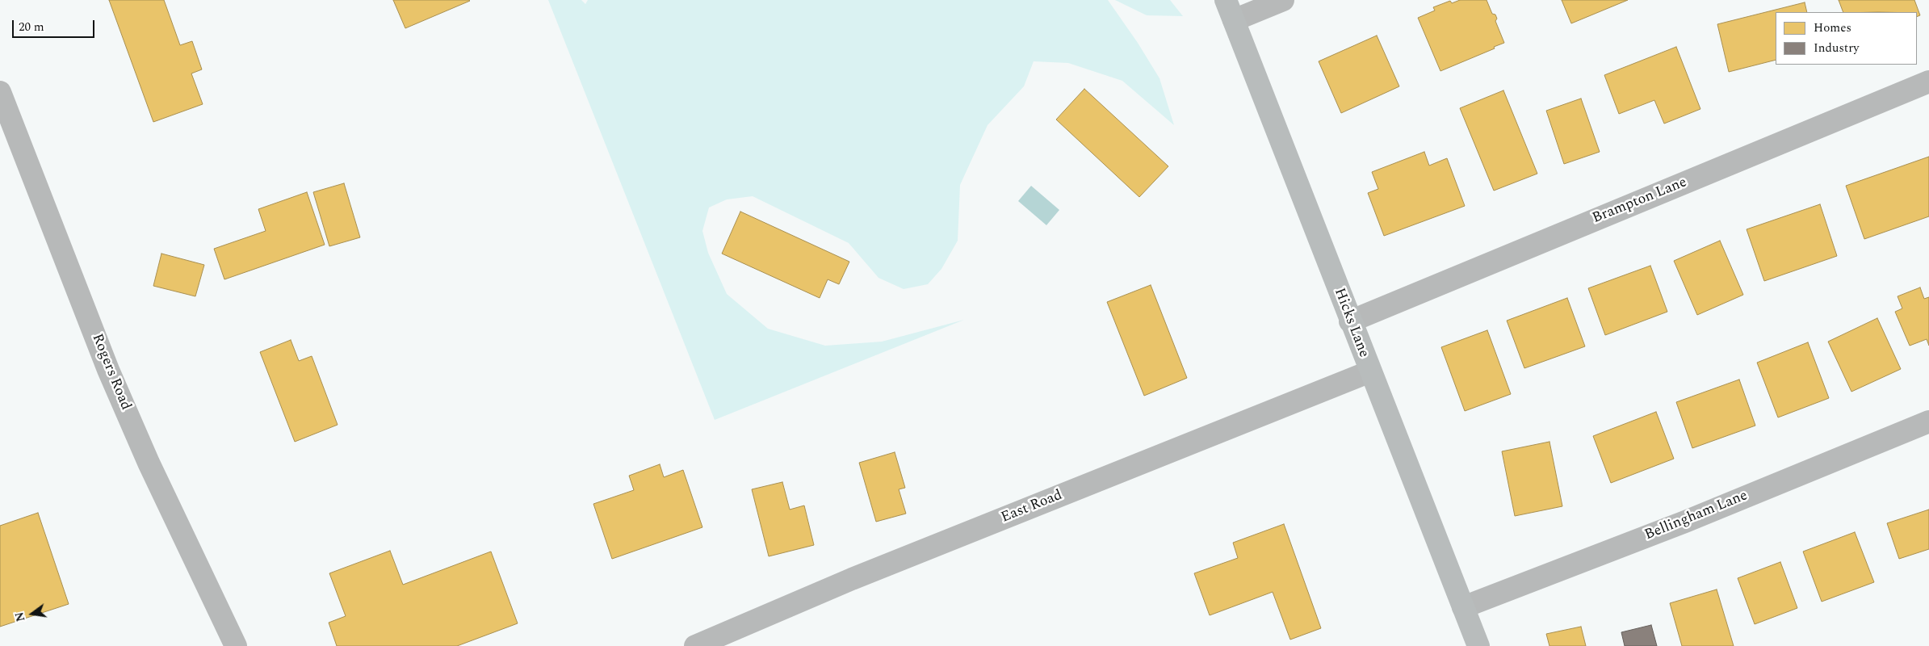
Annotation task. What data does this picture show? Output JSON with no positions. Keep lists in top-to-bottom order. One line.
{"streets":{"main road":["Hicks Lane"],"street":["Brampton Lane","Rogers Road","East Road","Bellingham Lane"]},"crossings":[["Brampton Lane","Hicks Lane"],["Hicks Lane","East Road"],["Hicks Lane","Bellingham Lane"]],"legend":["Homes","Industry"],"scale_bar":"20 m","north":"left"}
